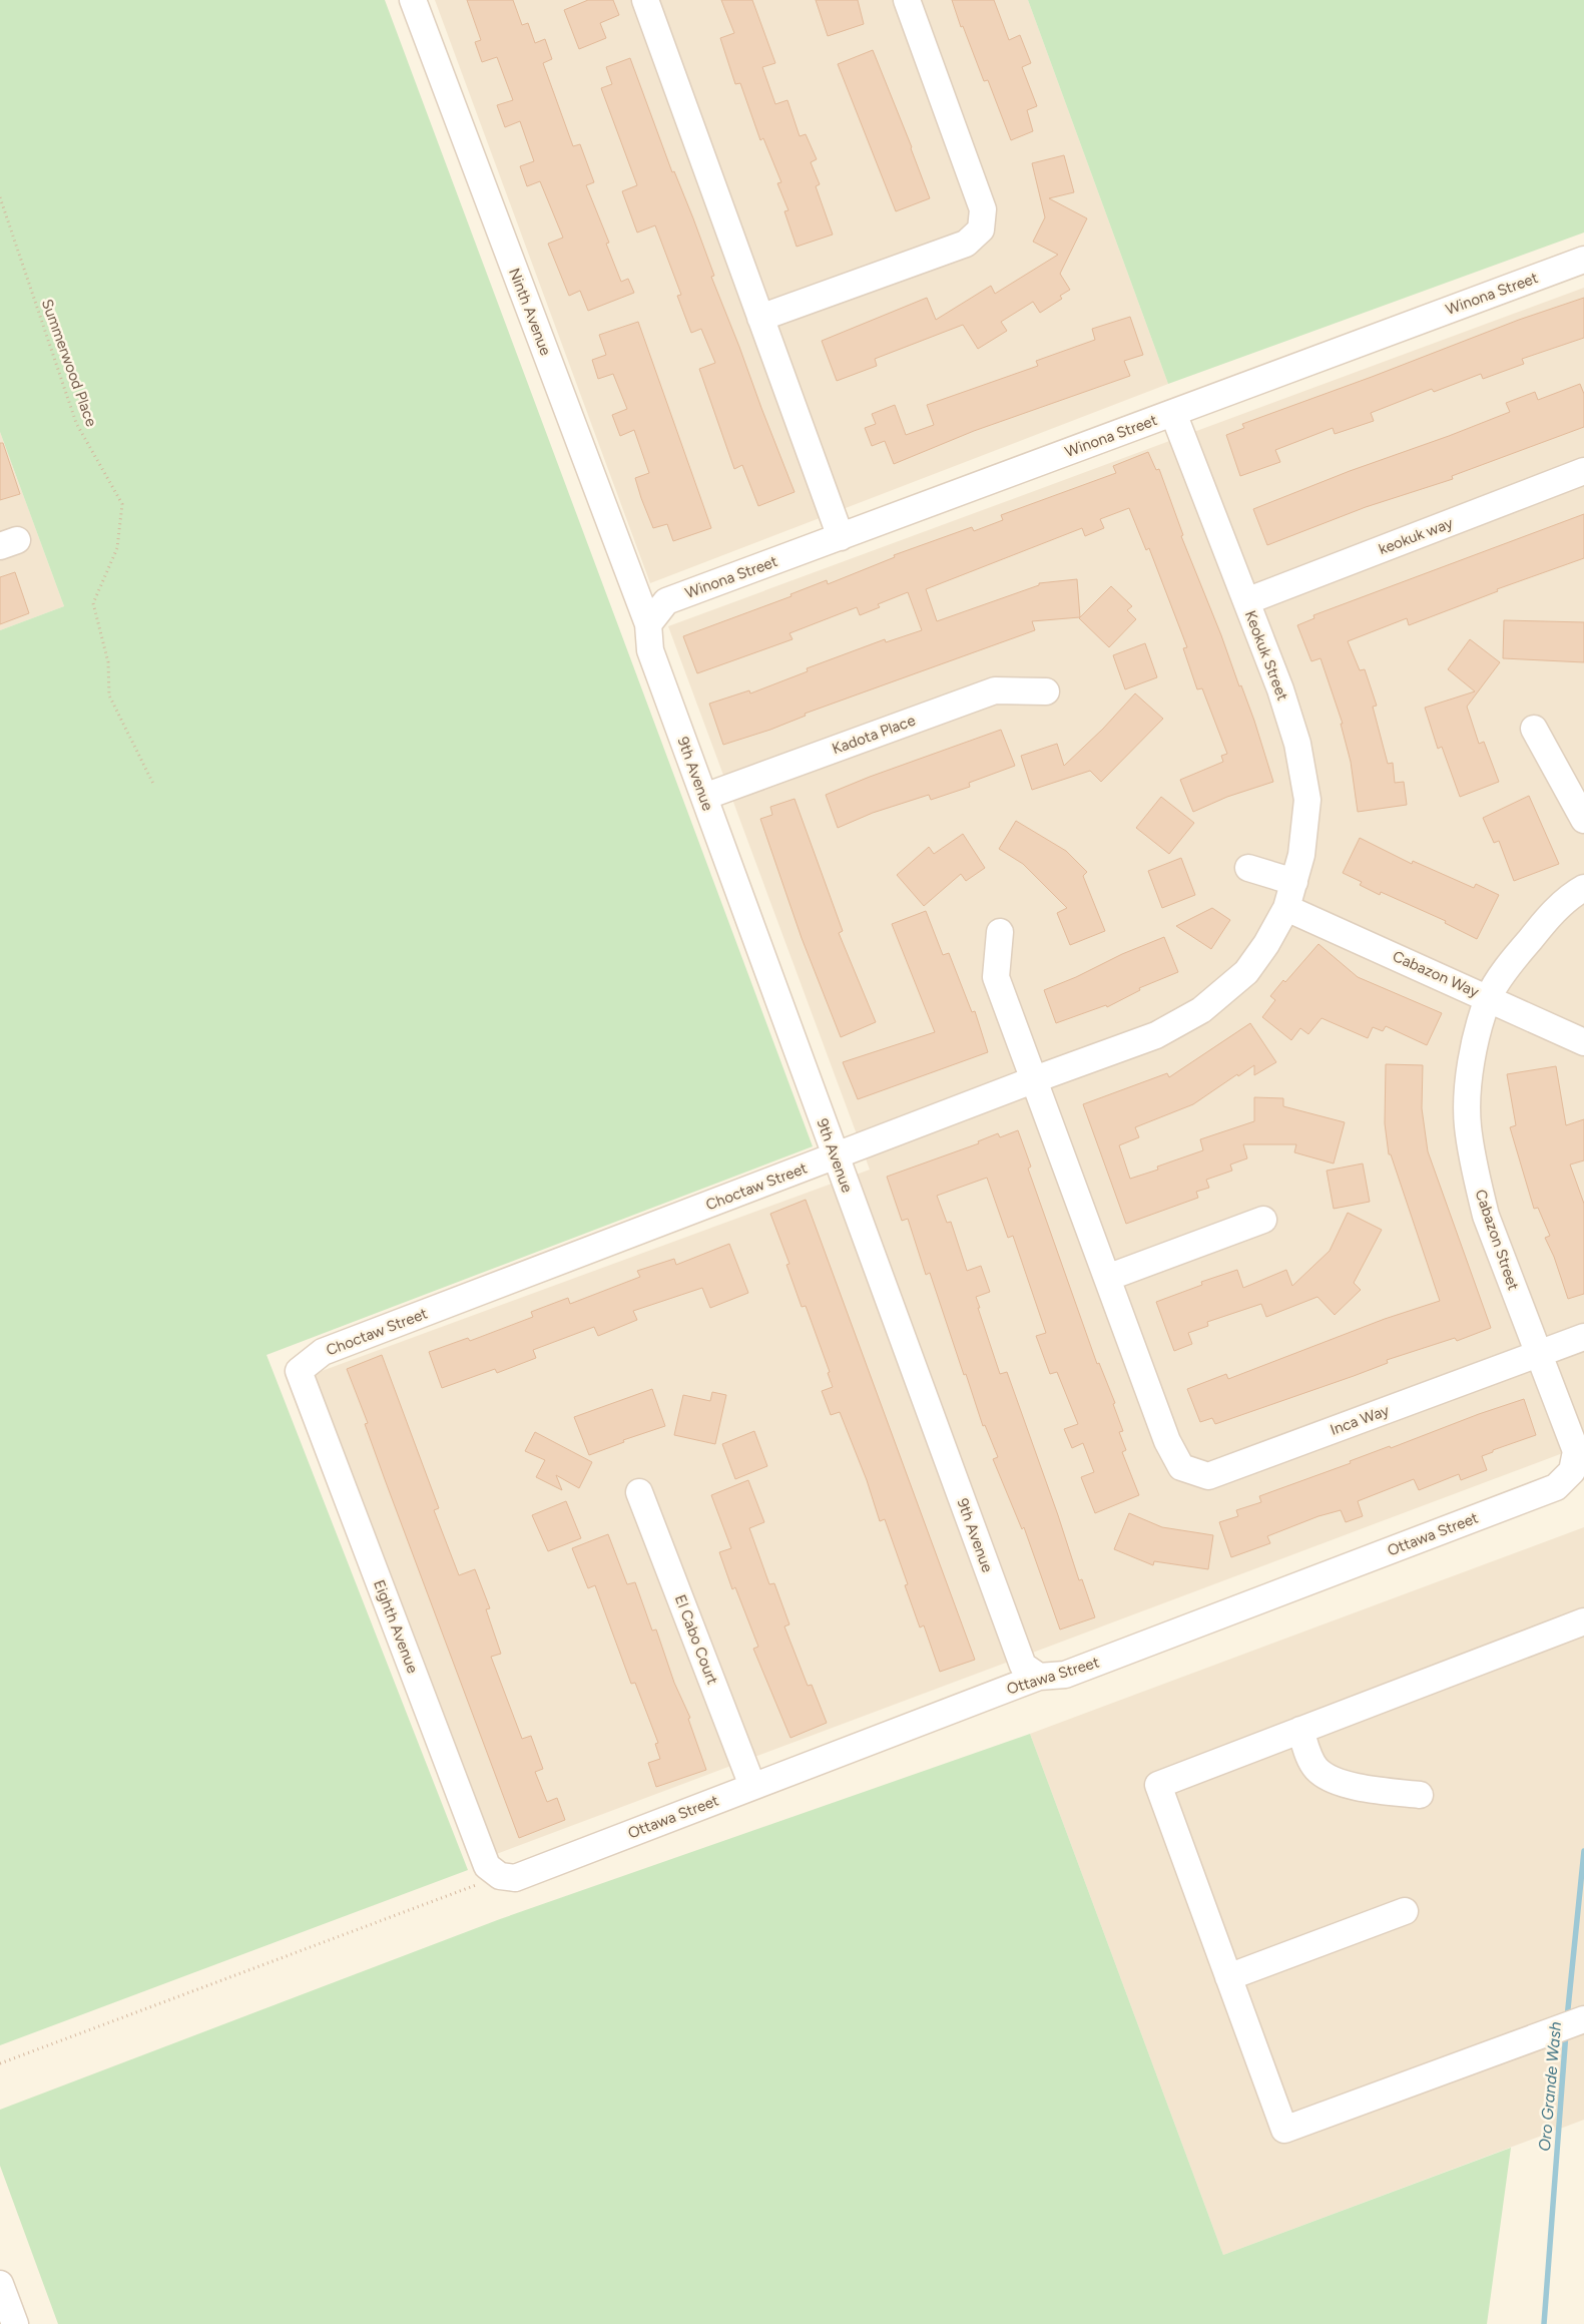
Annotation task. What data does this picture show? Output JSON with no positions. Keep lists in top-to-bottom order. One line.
{"streets":{"street":["Winona Street","Ninth Avenue","keokuk way","Keokuk Street","Kadota Place","9th Avenue","Cabazon Way","Choctaw Street","Cabazon Street","Inca Way","Ottawa Street","Eighth Avenue","El Cabo Court"],"path":["Summerwood Place"]},"crossings":[["Winona Street","Ninth Avenue"],["Winona Street","Keokuk Street"],["Winona Street","9th Avenue"],["Ninth Avenue","9th Avenue"],["keokuk way","Keokuk Street"],["Keokuk Street","Cabazon Way"],["Keokuk Street","Choctaw Street"],["Kadota Place","9th Avenue"],["9th Avenue","Choctaw Street"],["9th Avenue","Ottawa Street"],["Cabazon Way","Choctaw Street"],["Cabazon Way","Cabazon Street"],["Choctaw Street","Eighth Avenue"],["Cabazon Street","Inca Way"],["Cabazon Street","Ottawa Street"],["Ottawa Street","Eighth Avenue"],["Ottawa Street","El Cabo Court"]],"water":["Oro Grande Wash"]}
